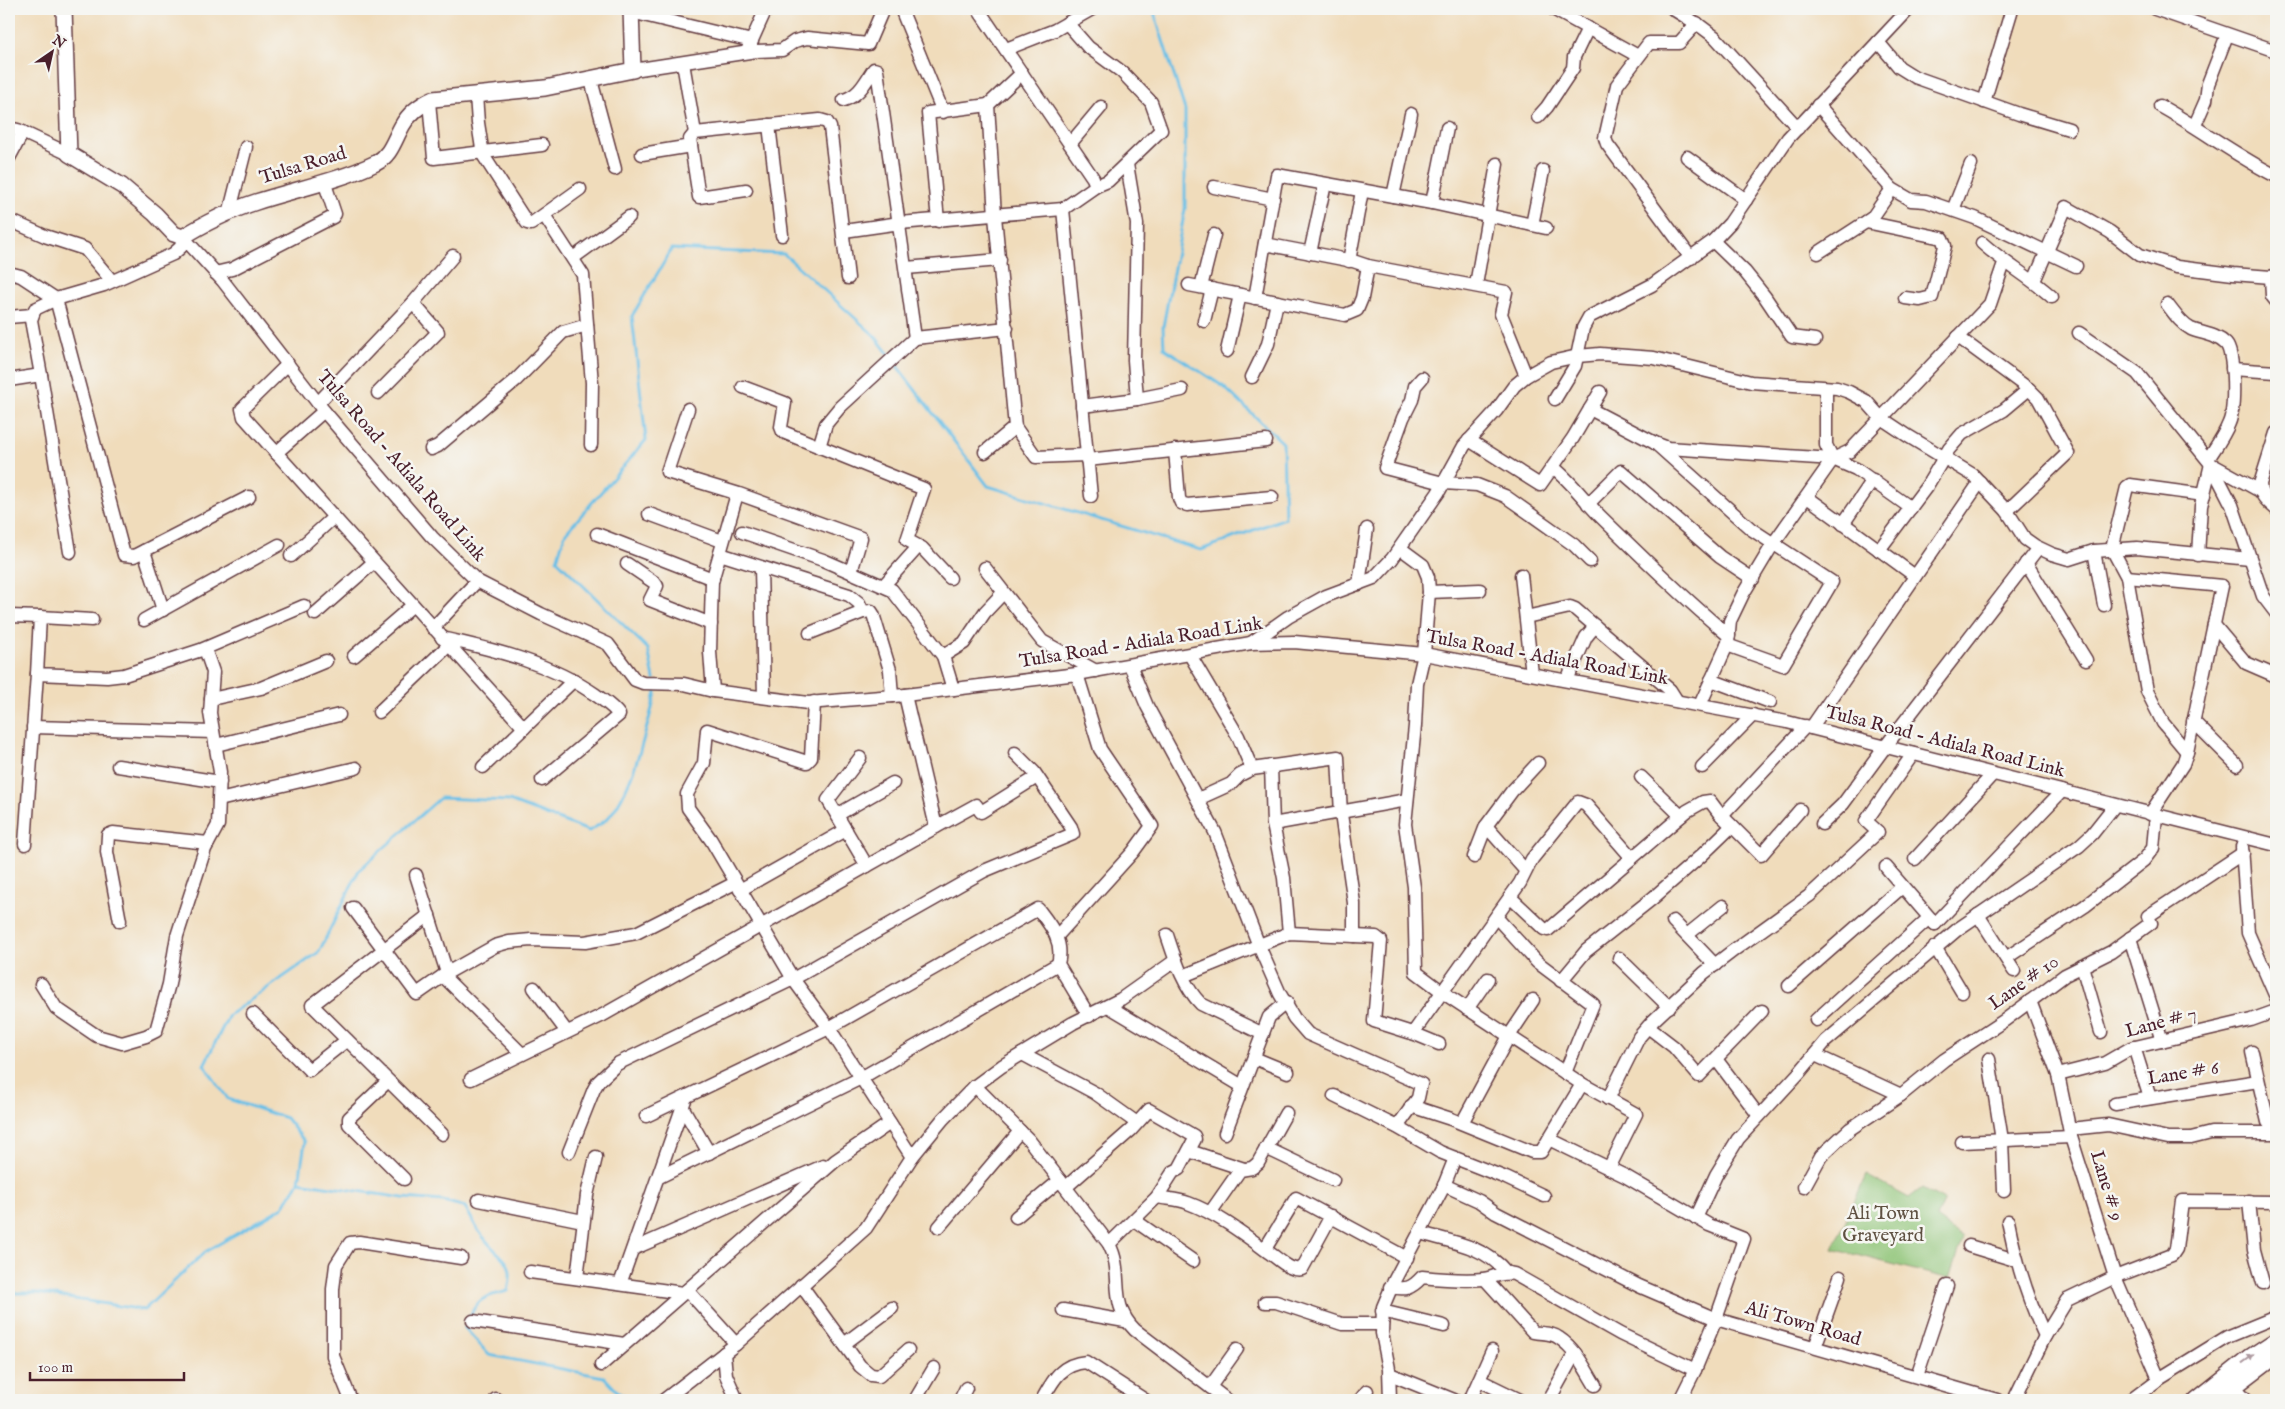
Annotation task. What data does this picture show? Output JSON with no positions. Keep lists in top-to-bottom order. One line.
{"streets":{"main road":["Tulsa Road"],"street":["Tulsa Road - Adiala Road Link","Lane # 10","Lane # 7","Lane # 6","Lane # 9","Ali Town Road"]},"crossings":[["Tulsa Road","Tulsa Road - Adiala Road Link"],["Lane # 10","Lane # 9"],["Lane # 7","Lane # 9"]],"parks":["Ali Town Graveyard"],"scale_bar":"100 m","north":"top right"}
